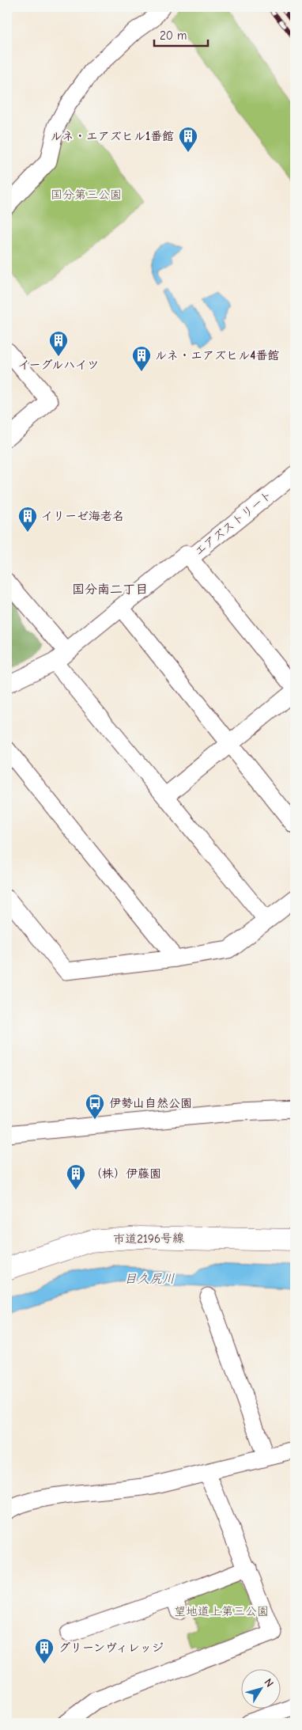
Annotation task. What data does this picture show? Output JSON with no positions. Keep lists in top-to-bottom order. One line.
{"streets":{"street":["エアズストリート","市道2196号線"]},"districts":["国分南二丁目"],"water":["目久尻川"],"parks":["国分第三公園","望地道上第三公園"],"places":{"building":["ルネ・エアズヒル1番館","イーグルハイツ","ルネ・エアズヒル4番館","イリーゼ海老名","（株）伊藤園","グリーンヴィレッジ"],"bus stop":["伊勢山自然公園"]},"scale_bar":"20 m","north":"top right"}
